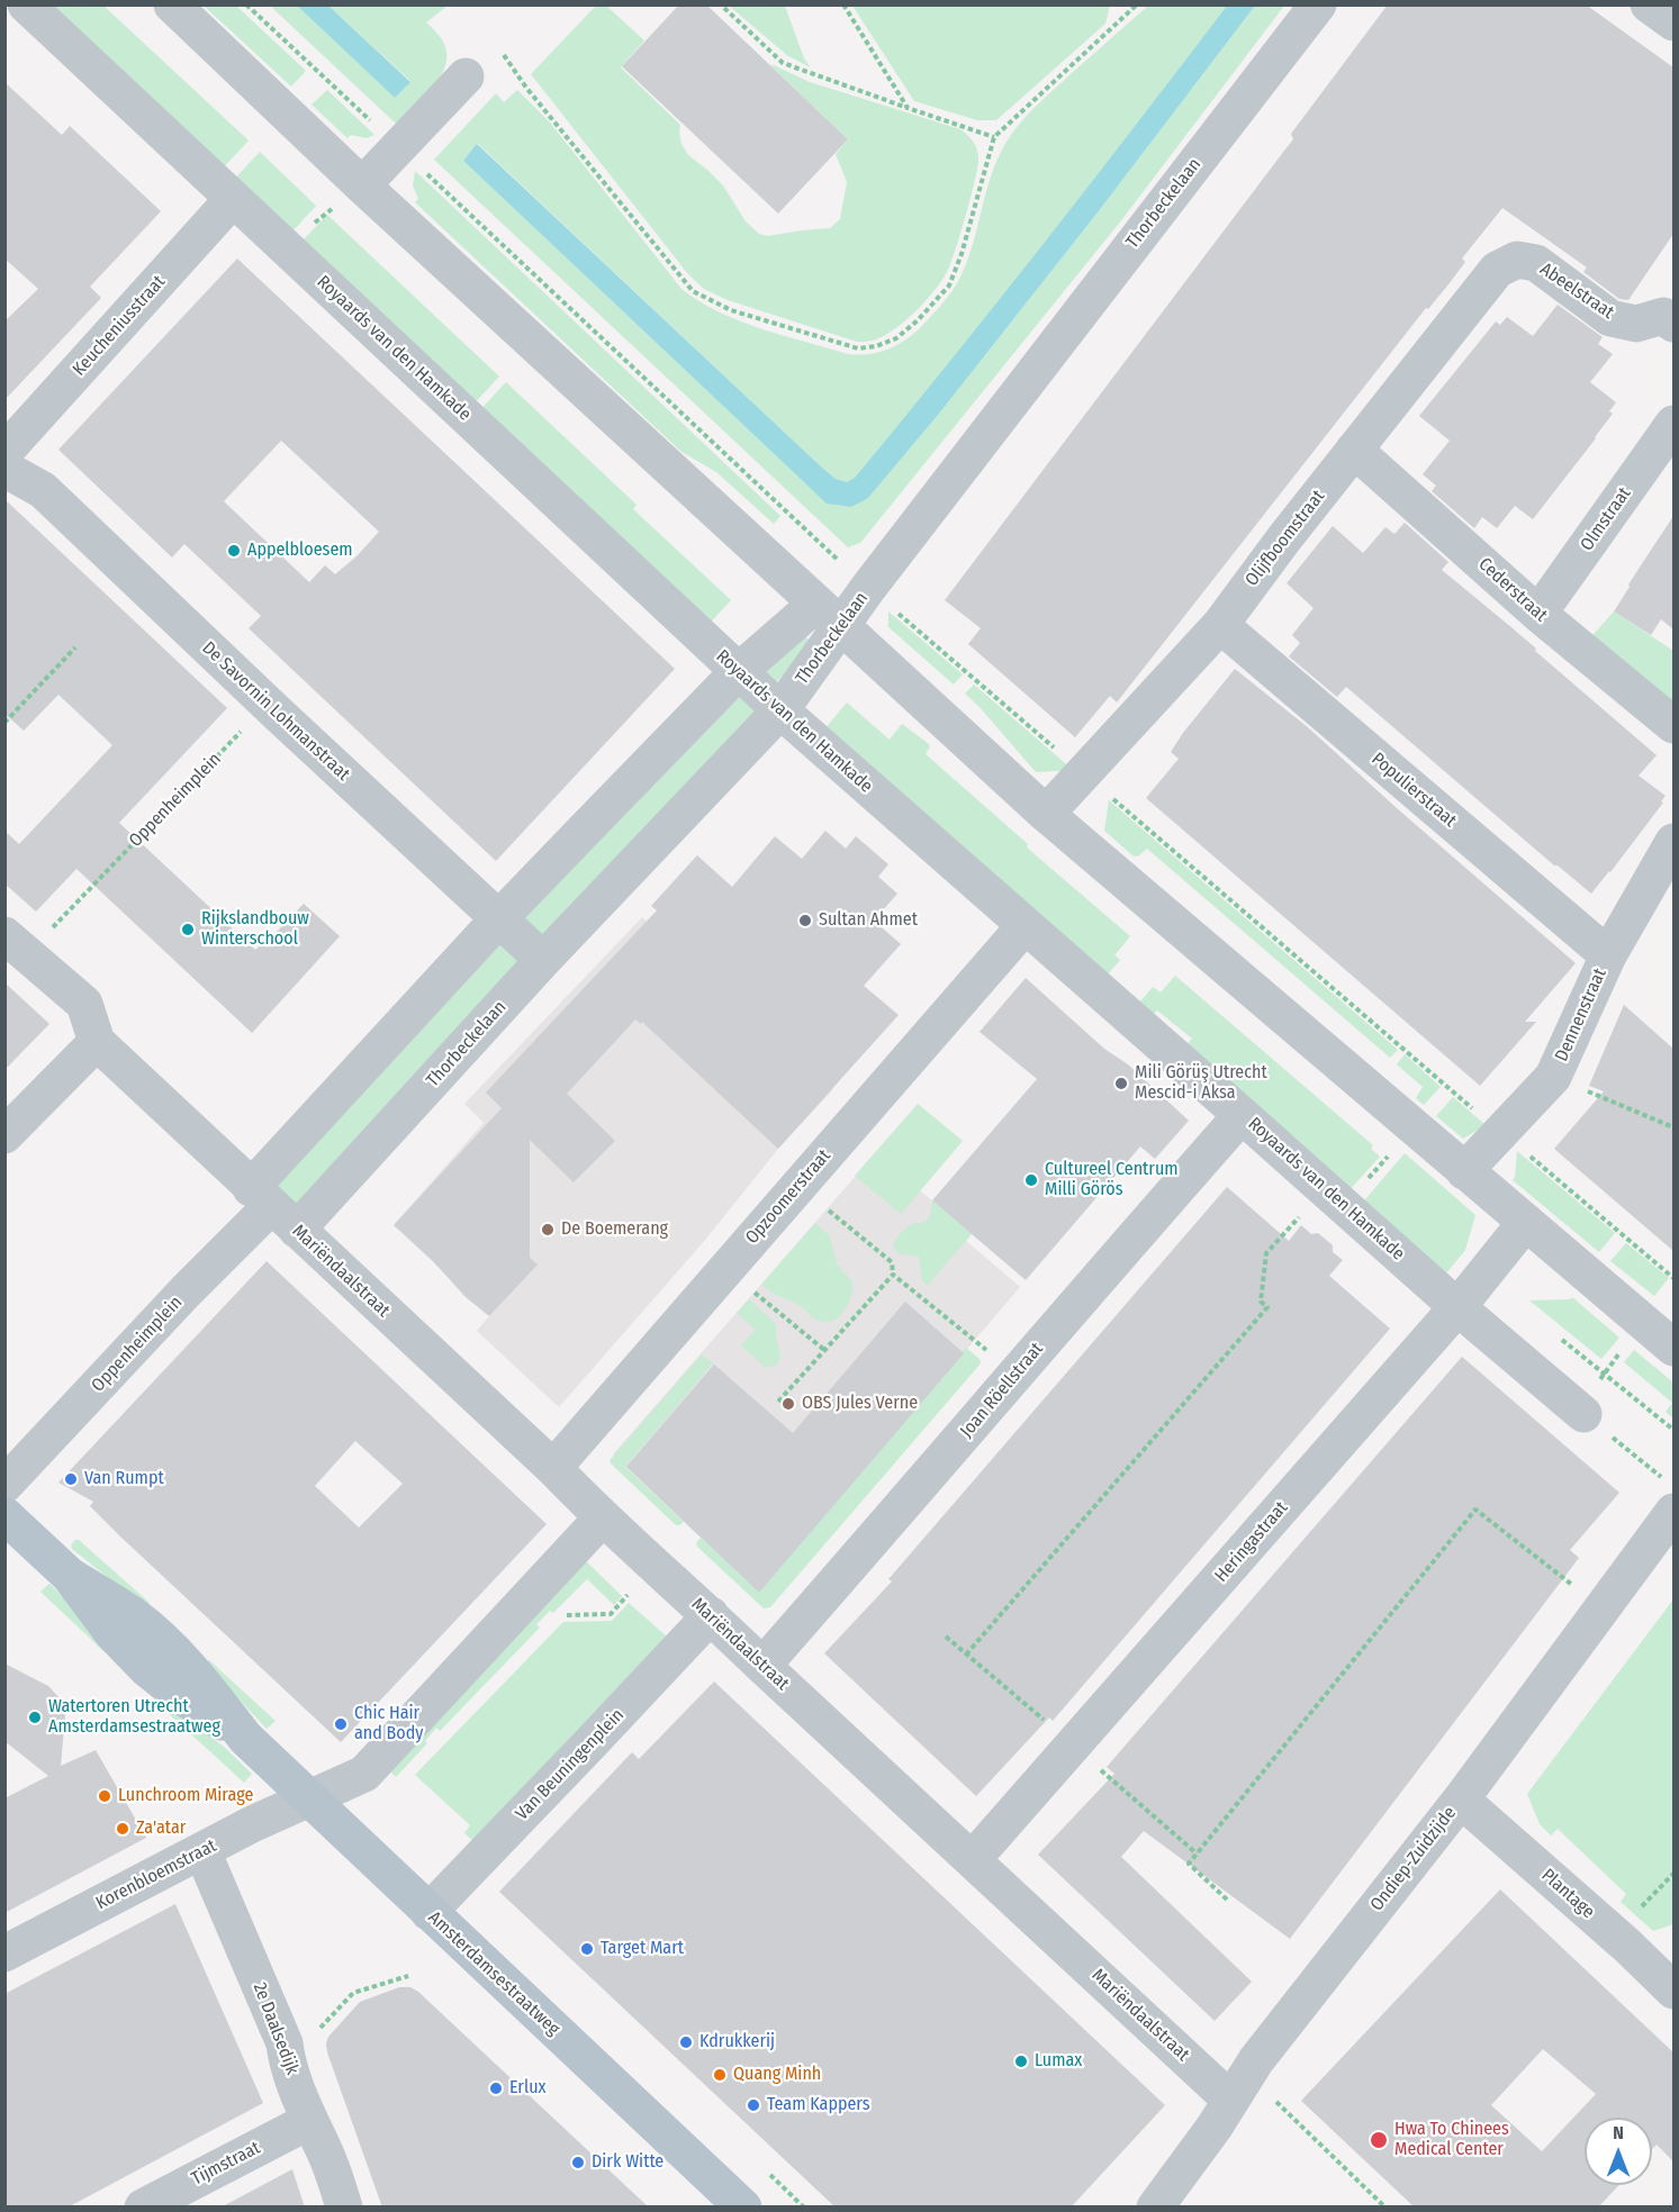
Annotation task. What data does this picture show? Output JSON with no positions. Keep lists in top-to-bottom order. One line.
{"streets":{"main road":["Amsterdamsestraatweg"],"street":["Thorbeckelaan","Abeelstraat","Keucheniusstraat","Royaards van den Hamkade","Olmstraat","Olijfboomstraat","Cederstraat","De Savornin Lohmanstraat","Populierstraat","Oppenheimplein","Dennenstraat","Opzoomerstraat","Mariëndaalstraat","Joan Röellstraat","Heringastraat","Van Beuningenplein","Ondiep-Zuidzijde","Korenbloemstraat","Plantage","2e Daalsedijk","Tijmstraat"]},"crossings":[["Thorbeckelaan","Royaards van den Hamkade"],["Thorbeckelaan","De Savornin Lohmanstraat"],["Thorbeckelaan","Oppenheimplein"],["Thorbeckelaan","Mariëndaalstraat"],["Abeelstraat","Olijfboomstraat"],["Keucheniusstraat","Royaards van den Hamkade"],["Royaards van den Hamkade","Opzoomerstraat"],["Royaards van den Hamkade","Joan Röellstraat"],["Royaards van den Hamkade","Heringastraat"],["Olmstraat","Cederstraat"],["Olijfboomstraat","Cederstraat"],["Olijfboomstraat","Populierstraat"],["De Savornin Lohmanstraat","Oppenheimplein"],["Populierstraat","Dennenstraat"],["Oppenheimplein","Mariëndaalstraat"],["Opzoomerstraat","Mariëndaalstraat"],["Mariëndaalstraat","Joan Röellstraat"],["Mariëndaalstraat","Heringastraat"],["Mariëndaalstraat","Van Beuningenplein"],["Mariëndaalstraat","Ondiep-Zuidzijde"],["Van Beuningenplein","Amsterdamsestraatweg"],["Ondiep-Zuidzijde","Plantage"],["Korenbloemstraat","Amsterdamsestraatweg"],["Korenbloemstraat","2e Daalsedijk"],["2e Daalsedijk","Tijmstraat"]],"places":["Appelbloesem","Sultan Ahmet","Rijkslandbouw Winterschool","Mili Görüş Utrecht Mescid-i Aksa","Cultureel Centrum Milli Görös","De Boemerang","OBS Jules Verne","Van Rumpt","Watertoren Utrecht Amsterdamsestraatweg","Chic Hair and Body","Lunchroom Mirage","Za'atar","Target Mart","Kdrukkerij","Lumax","Quang Minh","Erlux","Team Kappers","Hwa To Chinees Medical Center","Dirk Witte"],"north":"top"}
